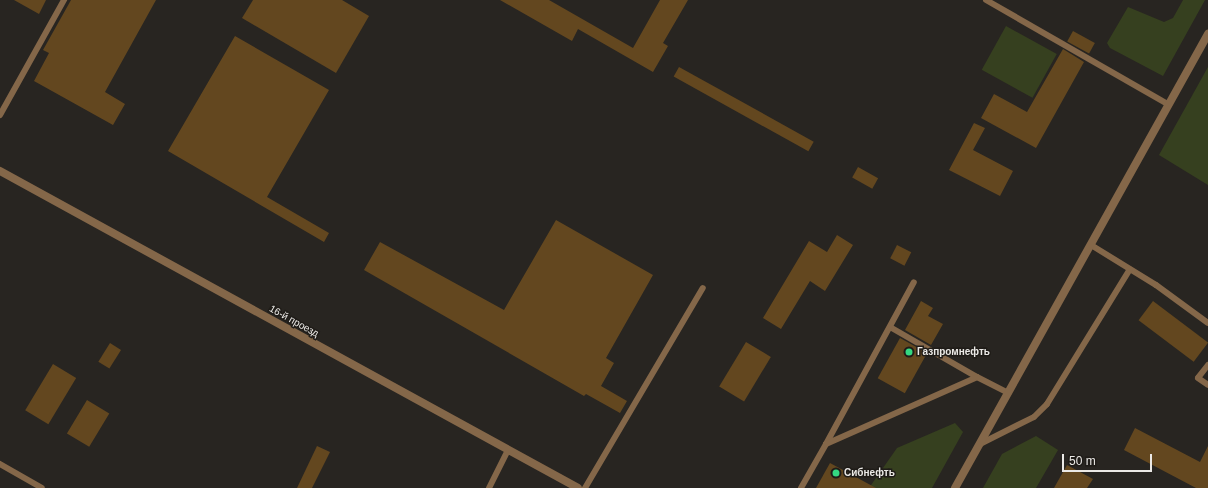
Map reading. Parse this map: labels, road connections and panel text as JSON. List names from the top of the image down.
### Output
{
  "streets": {
    "street": ["16-й проезд"]
  },
  "places": ["Газпромнефть", "Сибнефть"],
  "scale_bar": "50 m"
}
